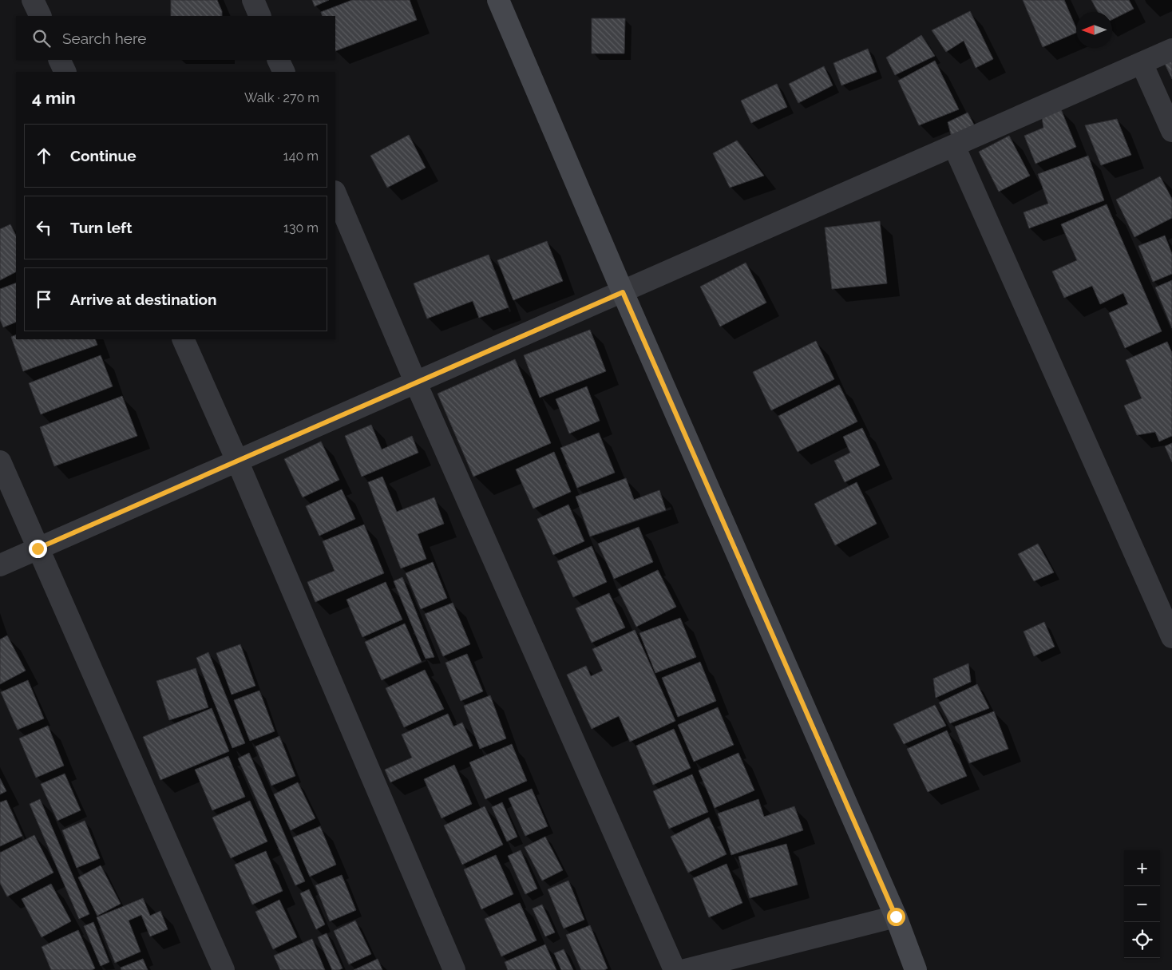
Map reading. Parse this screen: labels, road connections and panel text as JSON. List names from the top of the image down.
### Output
{
  "north": "left",
  "page": {
    "search": "Search here",
    "heading": ["4 min", "Walk · 270 m"],
    "list": [
      ["Continue", "140 m"],
      ["Turn left", "130 m"],
      "Arrive at destination"
    ],
    "map_buttons": ["+", "−"]
  }
}
